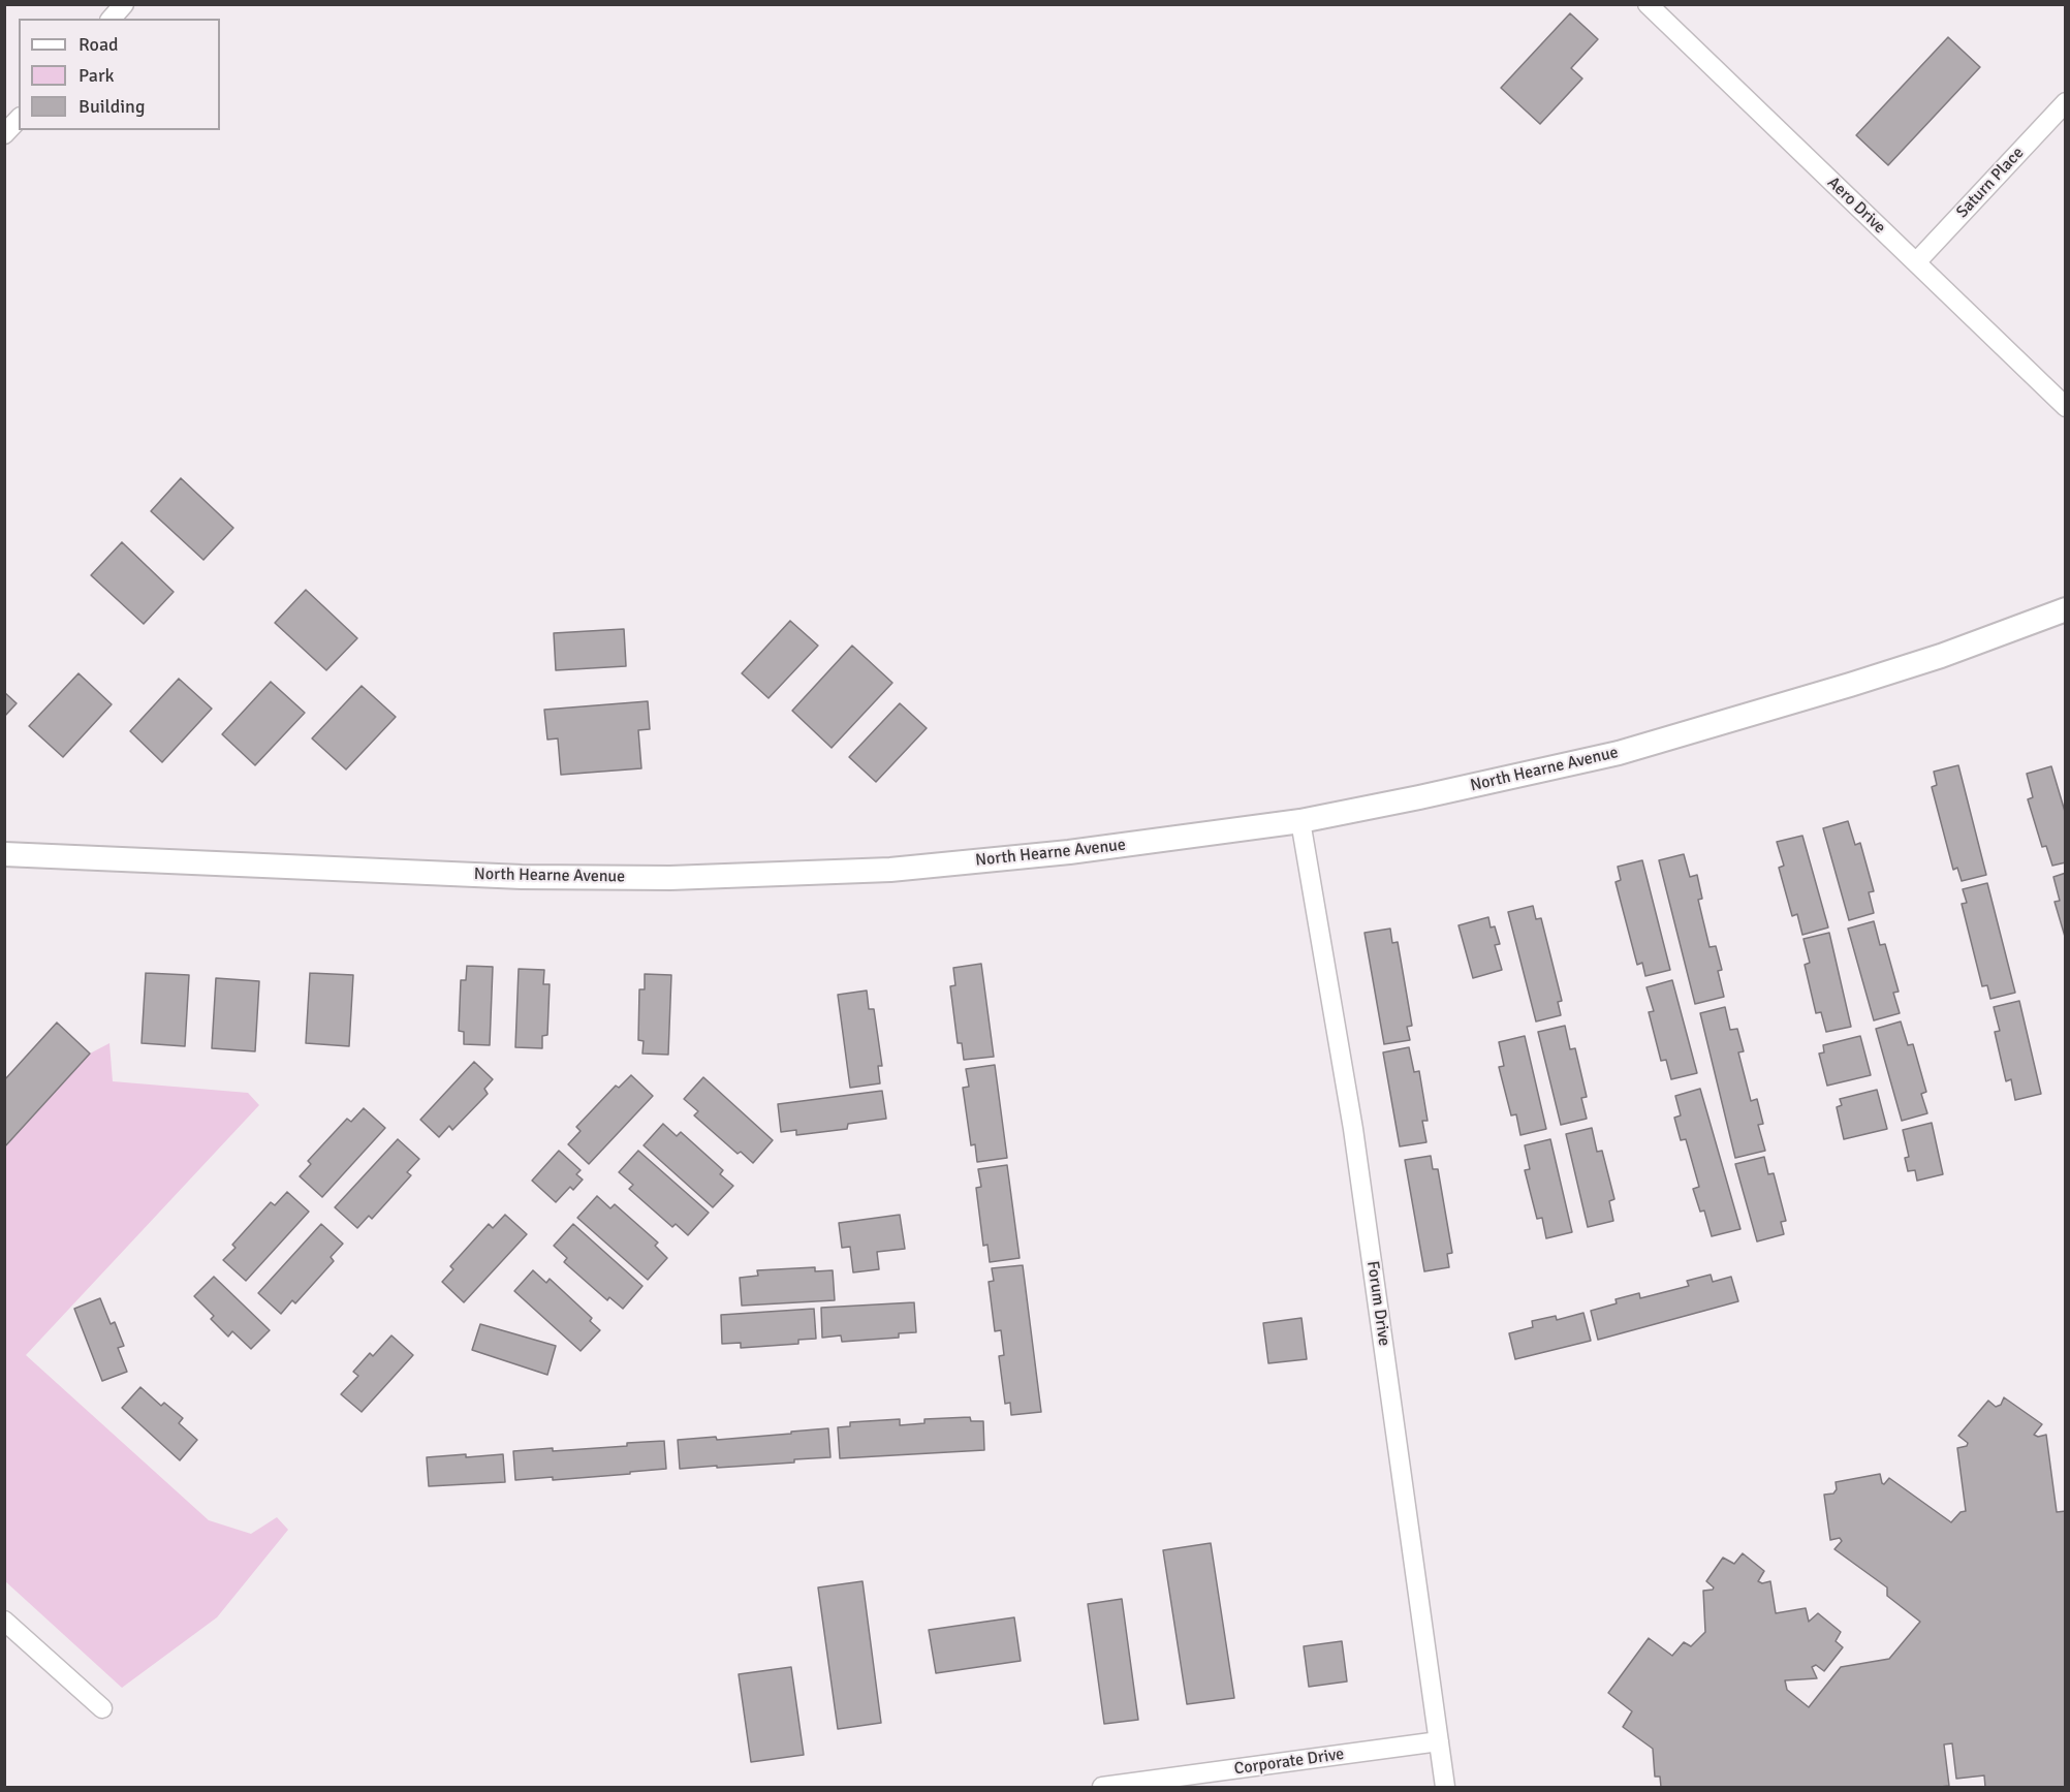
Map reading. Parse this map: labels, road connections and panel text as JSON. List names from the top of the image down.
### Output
{
  "streets": {
    "main road": ["North Hearne Avenue"],
    "street": [
      "Saturn Place",
      "Aero Drive",
      "Forum Drive",
      "Corporate Drive"
    ]
  },
  "crossings": [
    ["Saturn Place", "Aero Drive"],
    ["North Hearne Avenue", "Forum Drive"],
    ["Forum Drive", "Corporate Drive"]
  ],
  "legend": ["Road", "Park", "Building"]
}
